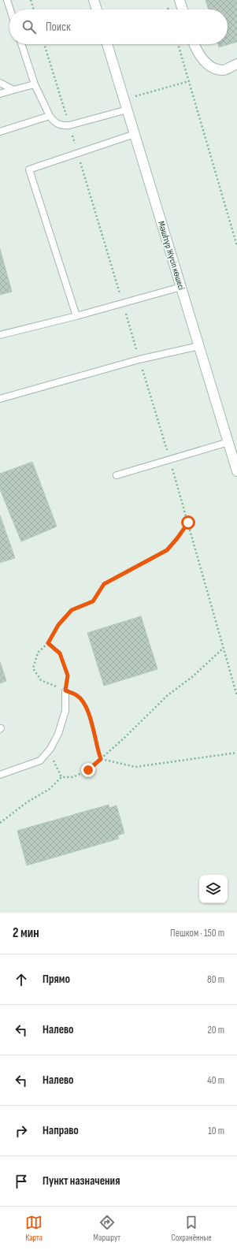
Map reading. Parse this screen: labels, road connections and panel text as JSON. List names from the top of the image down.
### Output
{
  "streets": {
    "main road": ["Мәшһүр Жүсіп көшесі"]
  },
  "page": {
    "search": "Поиск",
    "heading": ["2 мин", "Пешком · 150 m"],
    "list": [
      ["Прямо", "80 m"],
      ["Налево", "20 m"],
      ["Налево", "40 m"],
      ["Направо", "10 m"],
      "Пункт назначения"
    ],
    "nav": ["Карта", "Маршрут", "Сохранённые"]
  }
}
